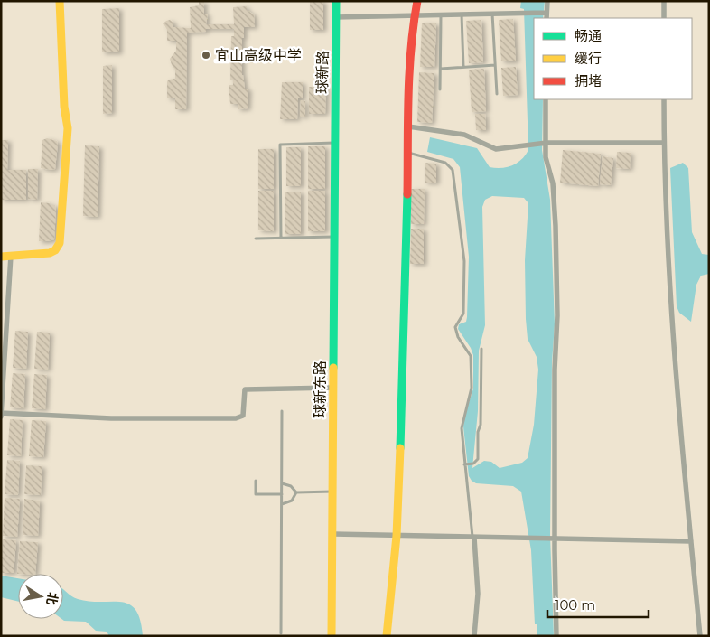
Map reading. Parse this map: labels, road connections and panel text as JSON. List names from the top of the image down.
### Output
{
  "streets": {
    "street": ["球新路", "球新东路"]
  },
  "crossings": [
    ["球新路", "球新东路"]
  ],
  "places": ["宜山高级中学"],
  "legend": ["畅通", "缓行", "拥堵"],
  "scale_bar": "100 m",
  "north": "right"
}
